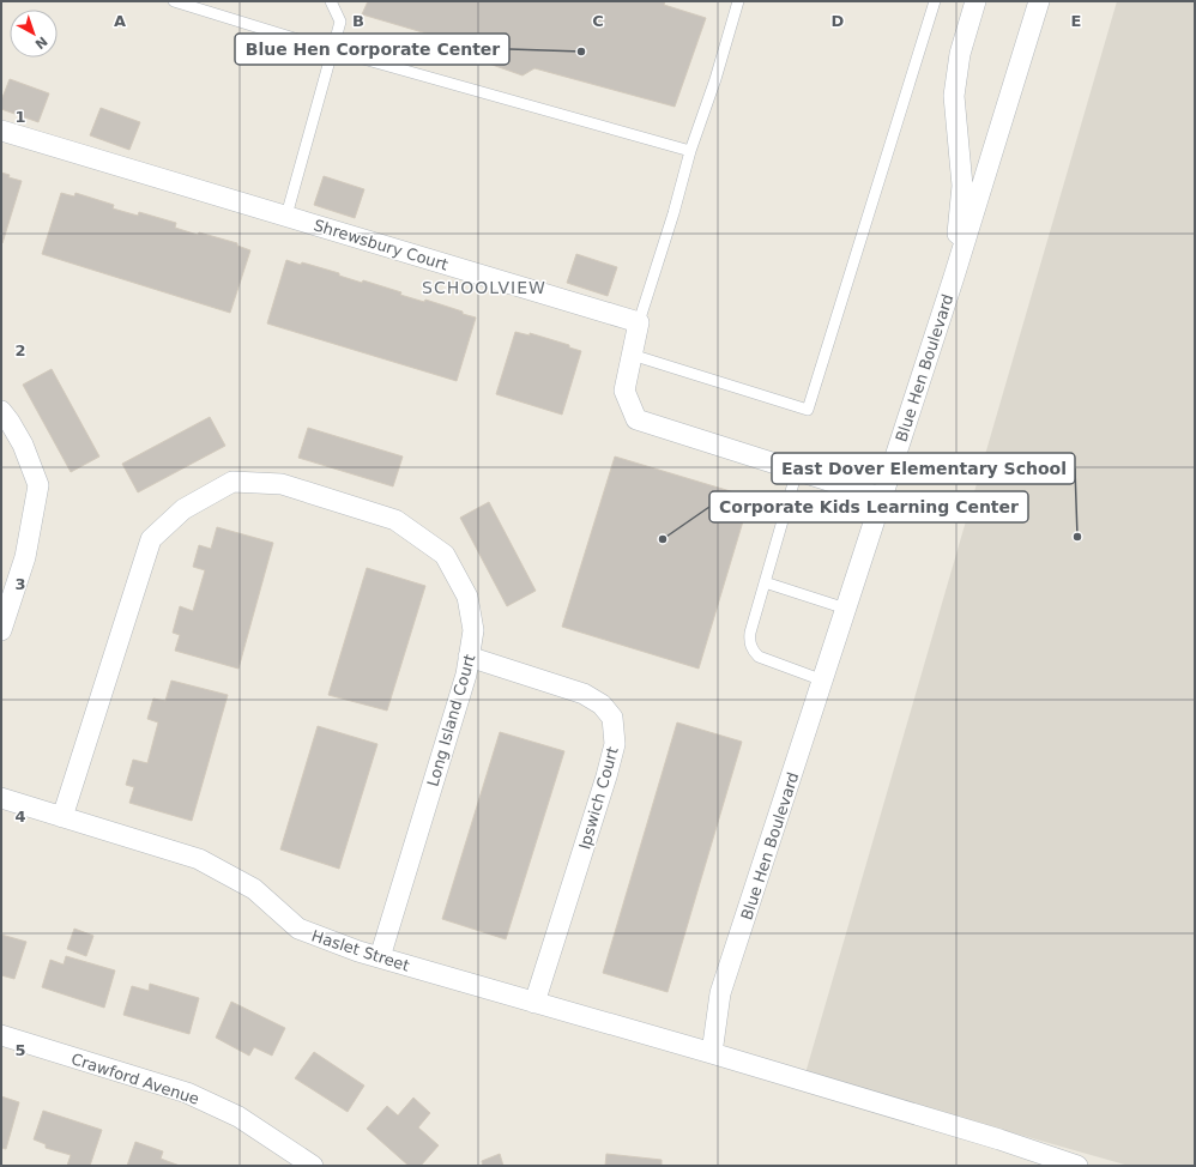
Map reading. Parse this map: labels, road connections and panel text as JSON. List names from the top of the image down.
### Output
{
  "streets": {
    "street": [
      "Shrewsbury Court",
      "Blue Hen Boulevard",
      "Long Island Court",
      "Ipswich Court",
      "Haslet Street",
      "Crawford Avenue"
    ]
  },
  "crossings": [
    ["Blue Hen Boulevard", "Haslet Street"],
    ["Long Island Court", "Ipswich Court"],
    ["Long Island Court", "Haslet Street"],
    ["Ipswich Court", "Haslet Street"]
  ],
  "districts": ["SCHOOLVIEW"],
  "places": ["Blue Hen Corporate Center", "East Dover Elementary School", "Corporate Kids Learning Center"],
  "north": "bottom right",
  "grid": {
    "columns": [
      "A",
      "B",
      "C",
      "D",
      "E"
    ],
    "rows": [
      "1",
      "2",
      "3",
      "4",
      "5"
    ]
  }
}
